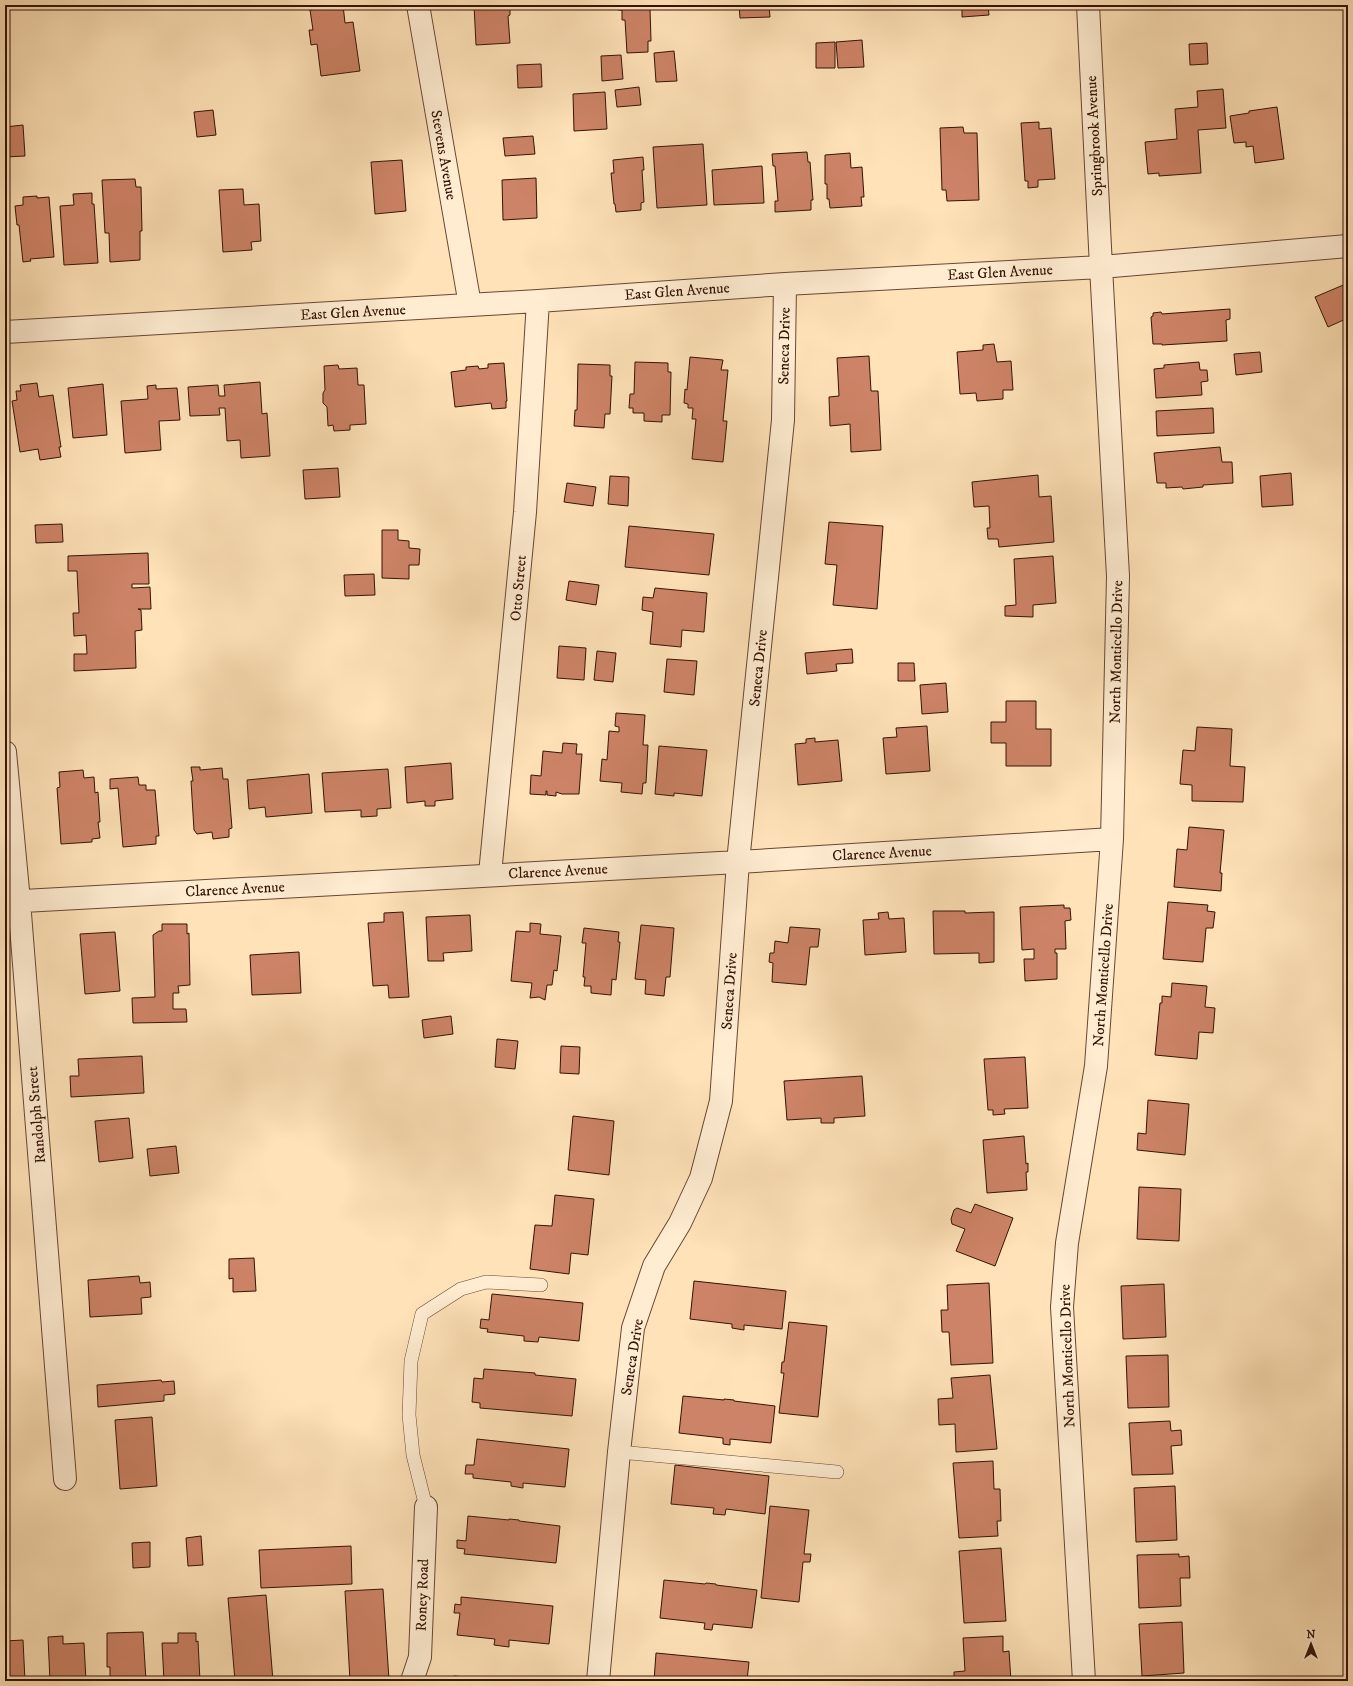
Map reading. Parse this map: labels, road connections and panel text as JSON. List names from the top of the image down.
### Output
{
  "streets": {
    "street": [
      "Springbrook Avenue",
      "Stevens Avenue",
      "East Glen Avenue",
      "Seneca Drive",
      "Otto Street",
      "North Monticello Drive",
      "Clarence Avenue",
      "Randolph Street",
      "Roney Road"
    ]
  },
  "crossings": [
    ["Springbrook Avenue", "East Glen Avenue"],
    ["Springbrook Avenue", "North Monticello Drive"],
    ["Stevens Avenue", "East Glen Avenue"],
    ["East Glen Avenue", "Seneca Drive"],
    ["East Glen Avenue", "Otto Street"],
    ["East Glen Avenue", "North Monticello Drive"],
    ["Seneca Drive", "Clarence Avenue"],
    ["Otto Street", "Clarence Avenue"],
    ["North Monticello Drive", "Clarence Avenue"],
    ["Clarence Avenue", "Randolph Street"]
  ],
  "north": "top"
}
